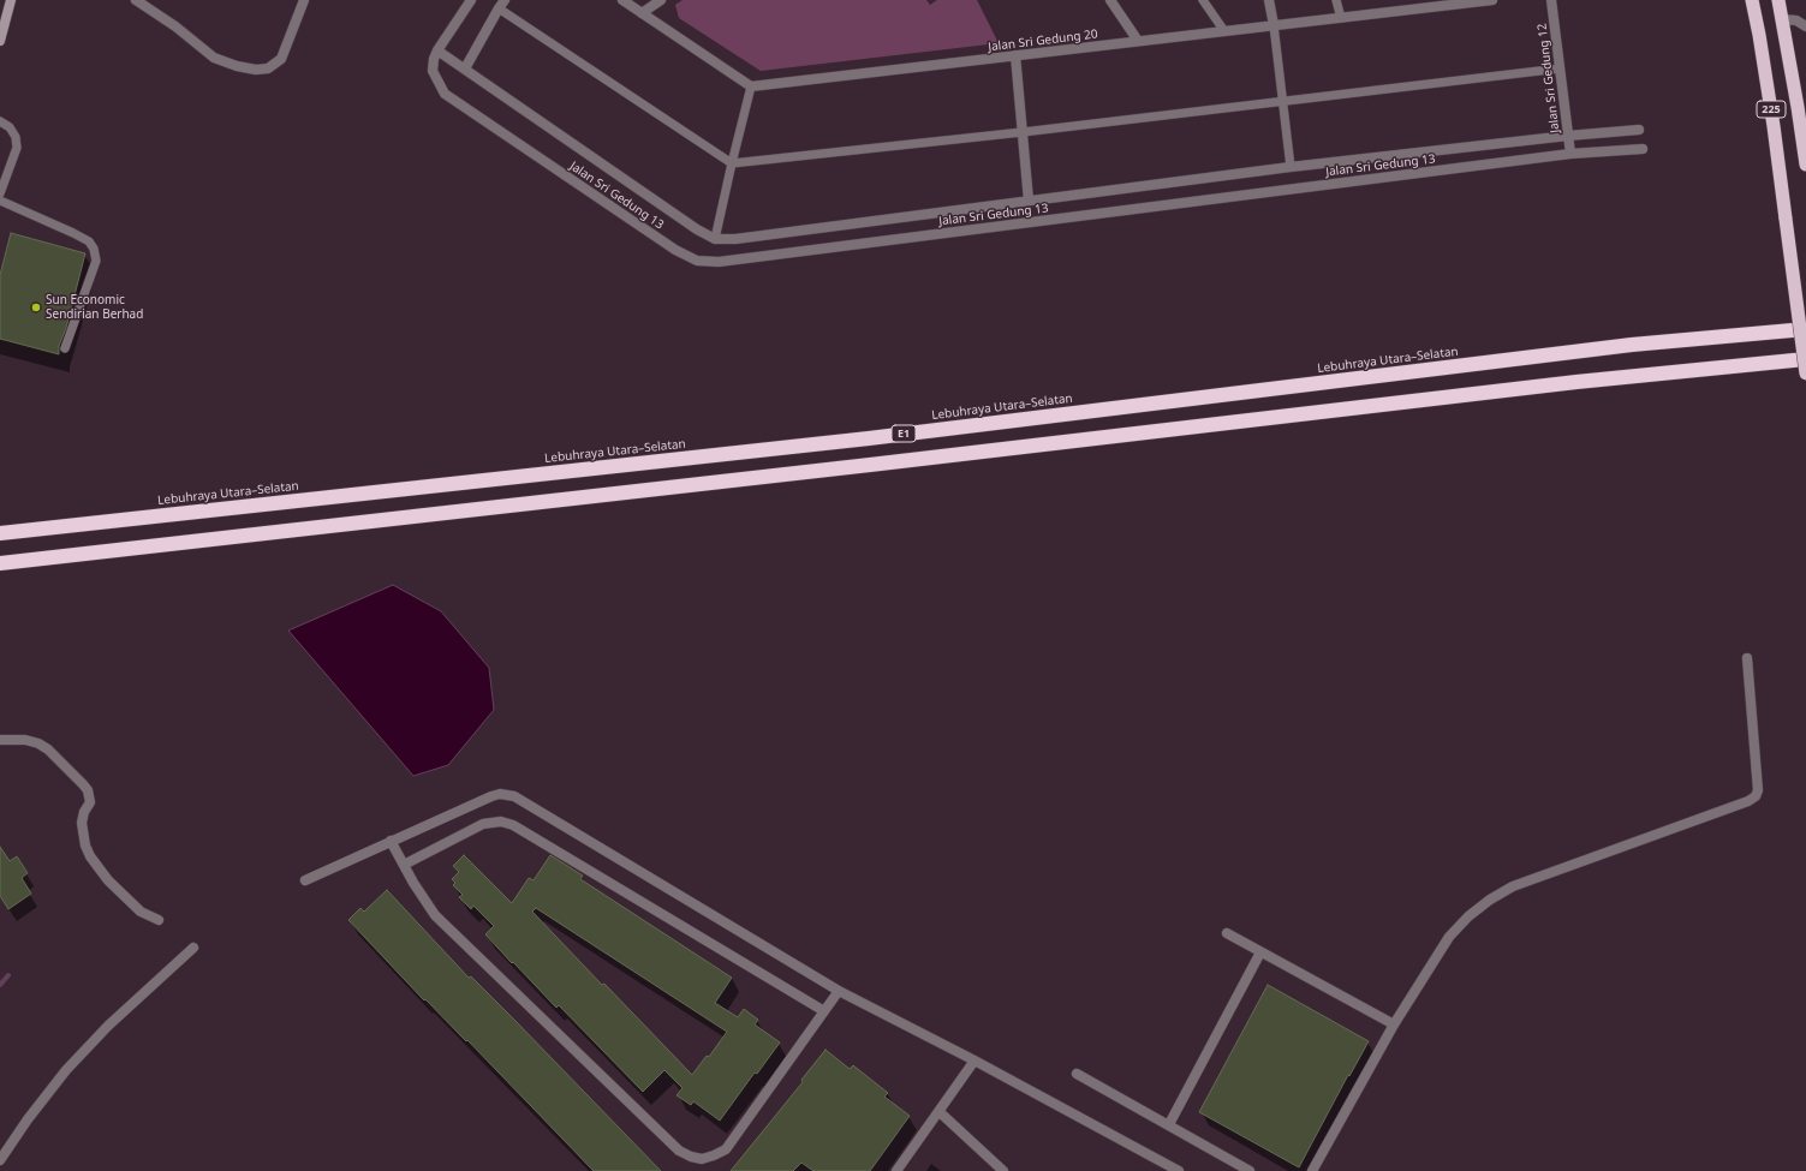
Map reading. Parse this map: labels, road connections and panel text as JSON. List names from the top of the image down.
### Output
{
  "streets": {
    "highway": ["225", "Lebuhraya Utara–Selatan", "E1"],
    "street": ["Jalan Sri Gedung 20", "Jalan Sri Gedung 12", "Jalan Sri Gedung 13"]
  },
  "crossings": [
    ["Jalan Sri Gedung 12", "Jalan Sri Gedung 13"]
  ],
  "places": ["Sun Economic Sendirian Berhad"]
}
